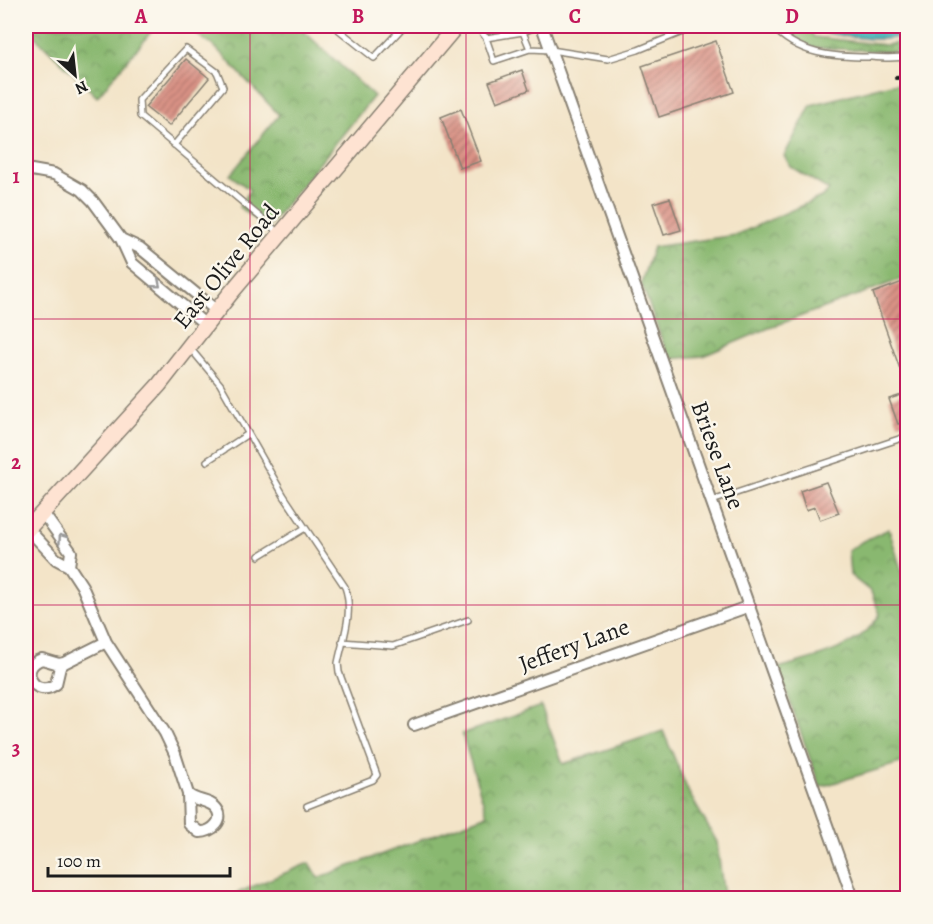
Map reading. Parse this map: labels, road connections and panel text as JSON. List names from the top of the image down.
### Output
{
  "streets": {
    "street": ["East Olive Road", "Briese Lane", "Jeffery Lane"]
  },
  "crossings": [
    ["Briese Lane", "Jeffery Lane"]
  ],
  "scale_bar": "100 m",
  "north": "bottom right",
  "grid": {
    "columns": [
      "A",
      "B",
      "C",
      "D"
    ],
    "rows": ["1", "2", "3"]
  }
}
